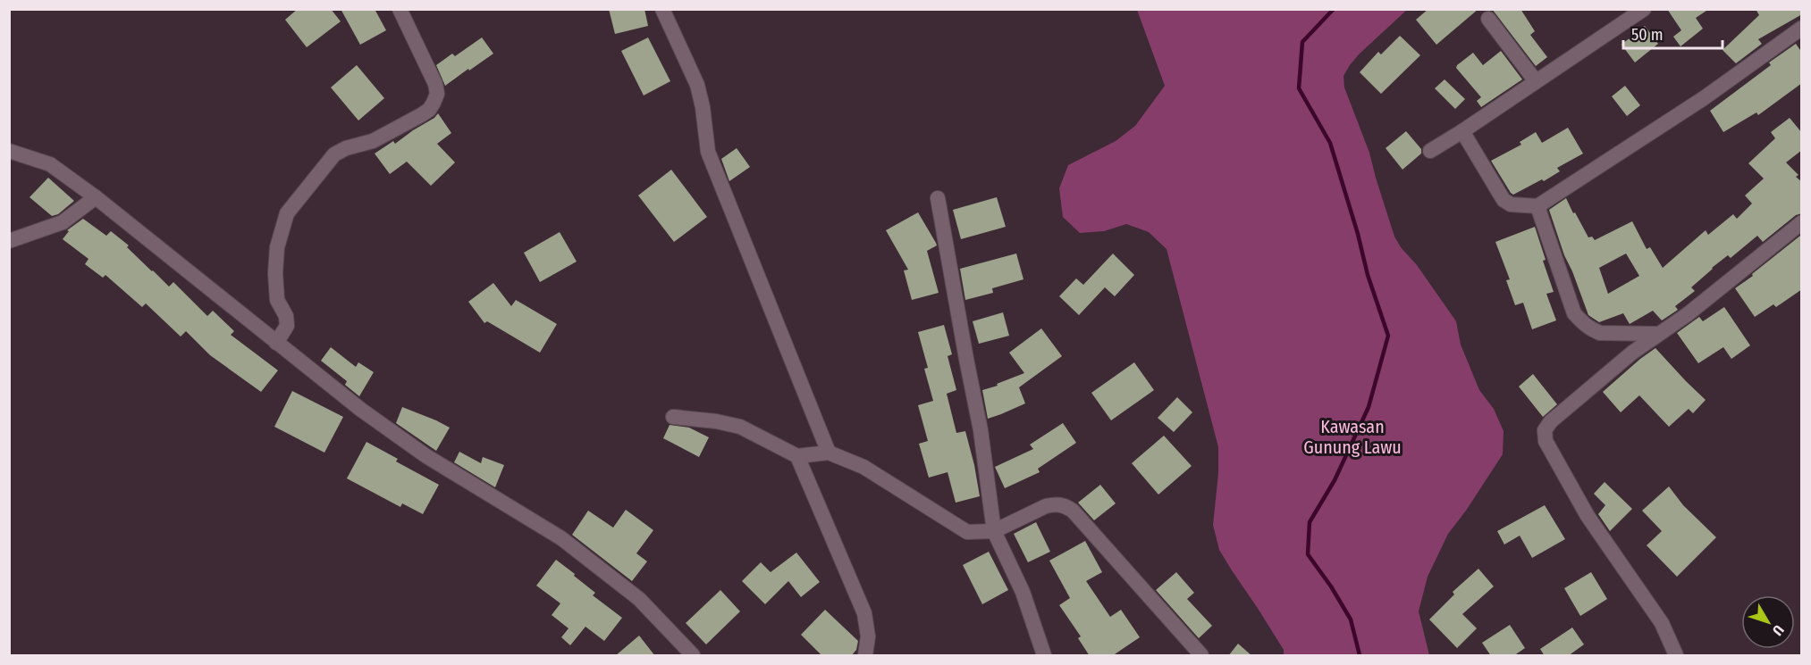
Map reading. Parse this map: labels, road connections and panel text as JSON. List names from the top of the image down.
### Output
{
  "parks": ["Kawasan Gunung Lawu"],
  "scale_bar": "50 m",
  "north": "bottom right"
}
